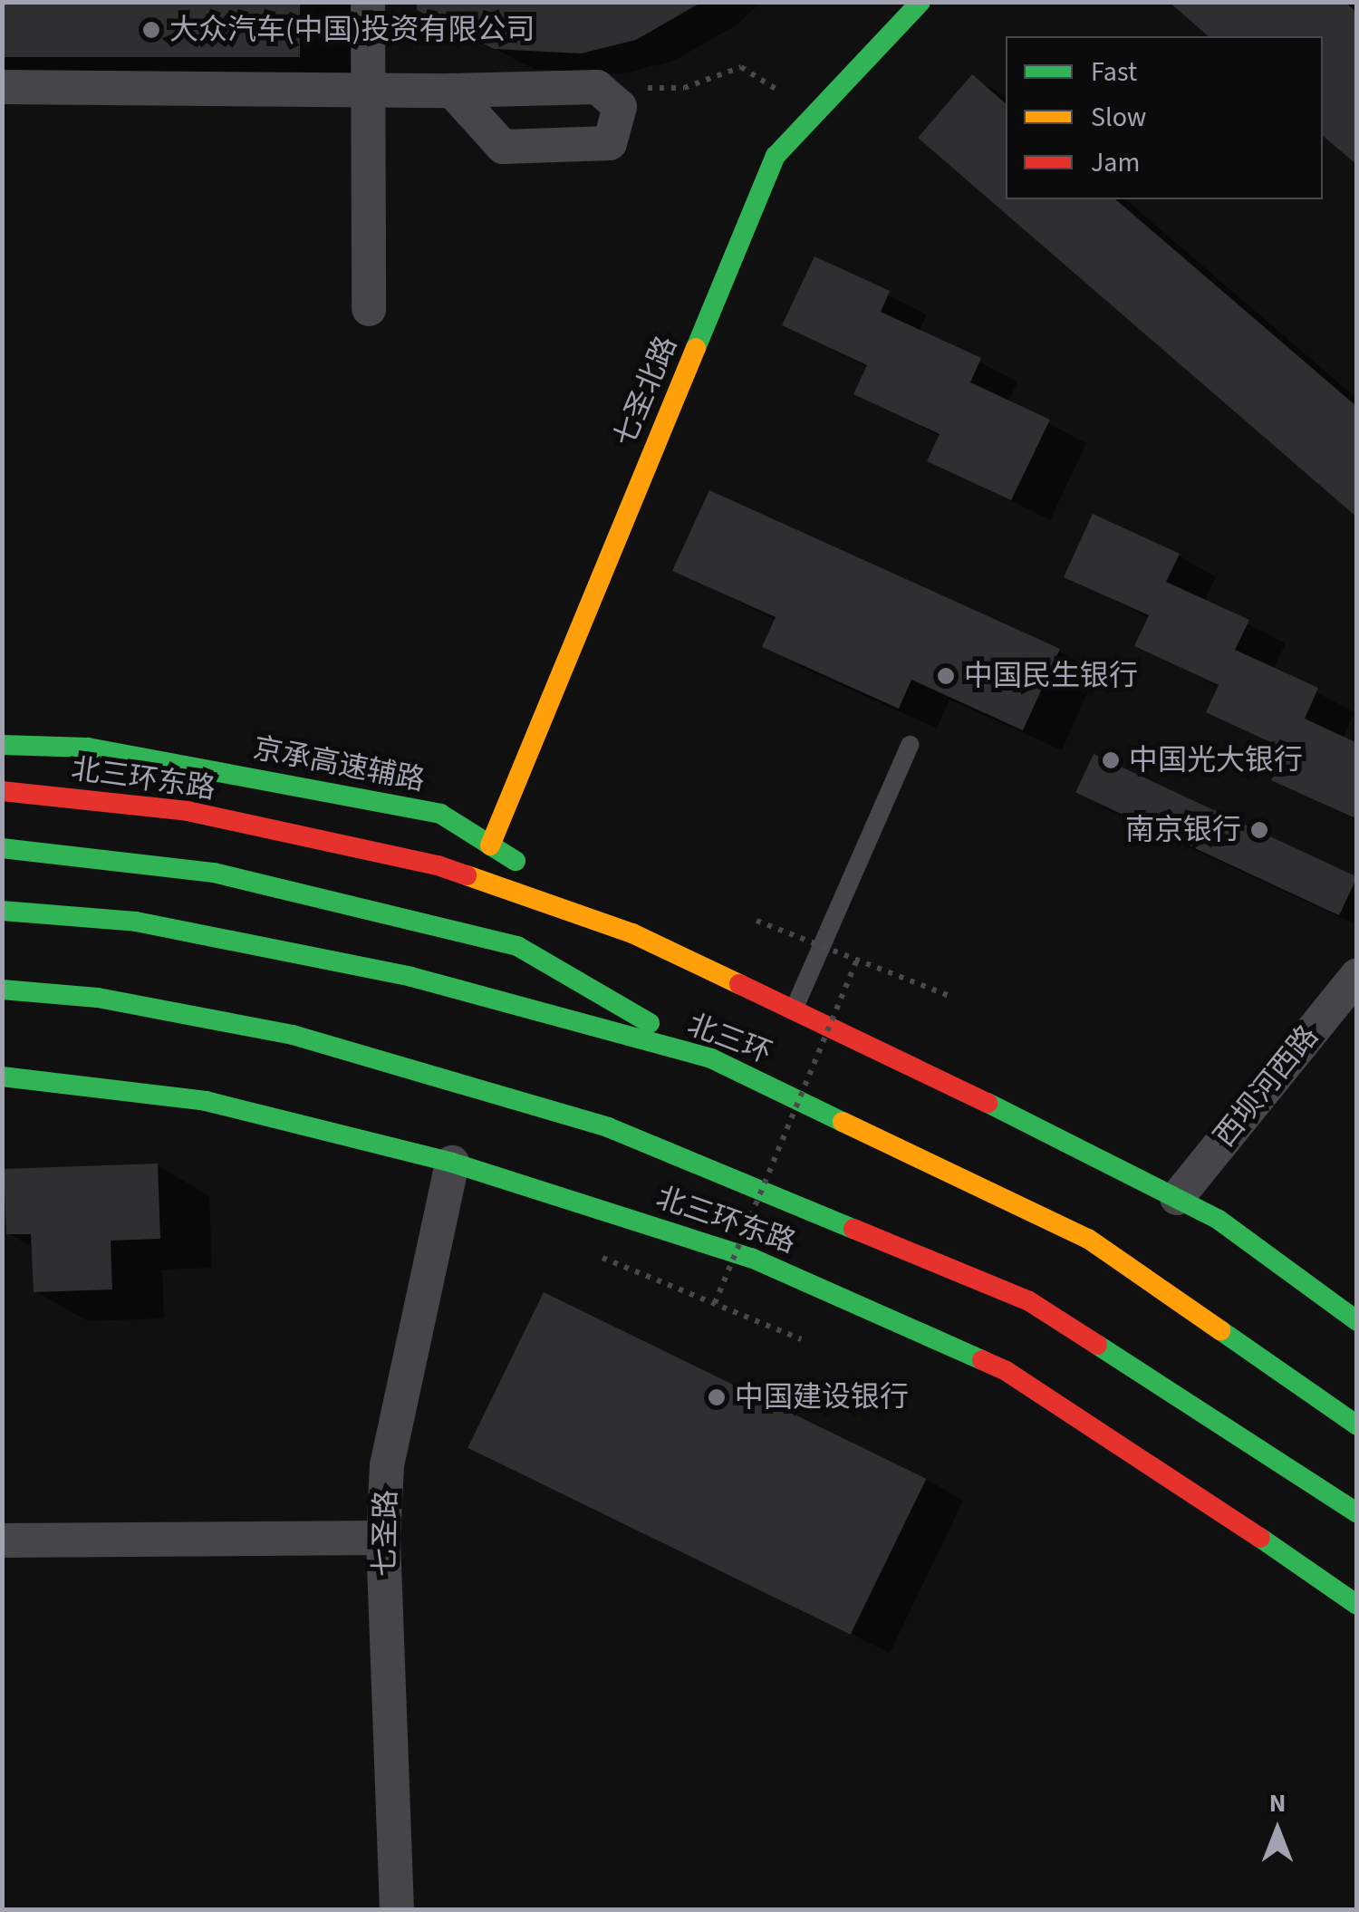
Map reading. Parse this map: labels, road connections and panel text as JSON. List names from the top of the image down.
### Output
{
  "streets": {
    "main road": [
      "七圣北路",
      "京承高速辅路",
      "北三环东路",
      "北三环"
    ],
    "street": ["西坝河西路", "七圣路"]
  },
  "crossings": [
    ["七圣北路", "京承高速辅路"],
    ["京承高速辅路", "北三环东路"],
    ["北三环东路", "西坝河西路"],
    ["北三环东路", "七圣路"]
  ],
  "places": [
    "大众汽车(中国)投资有限公司",
    "中国民生银行",
    "中国光大银行",
    "南京银行",
    "中国建设银行"
  ],
  "legend": ["Fast", "Slow", "Jam"],
  "north": "top"
}
